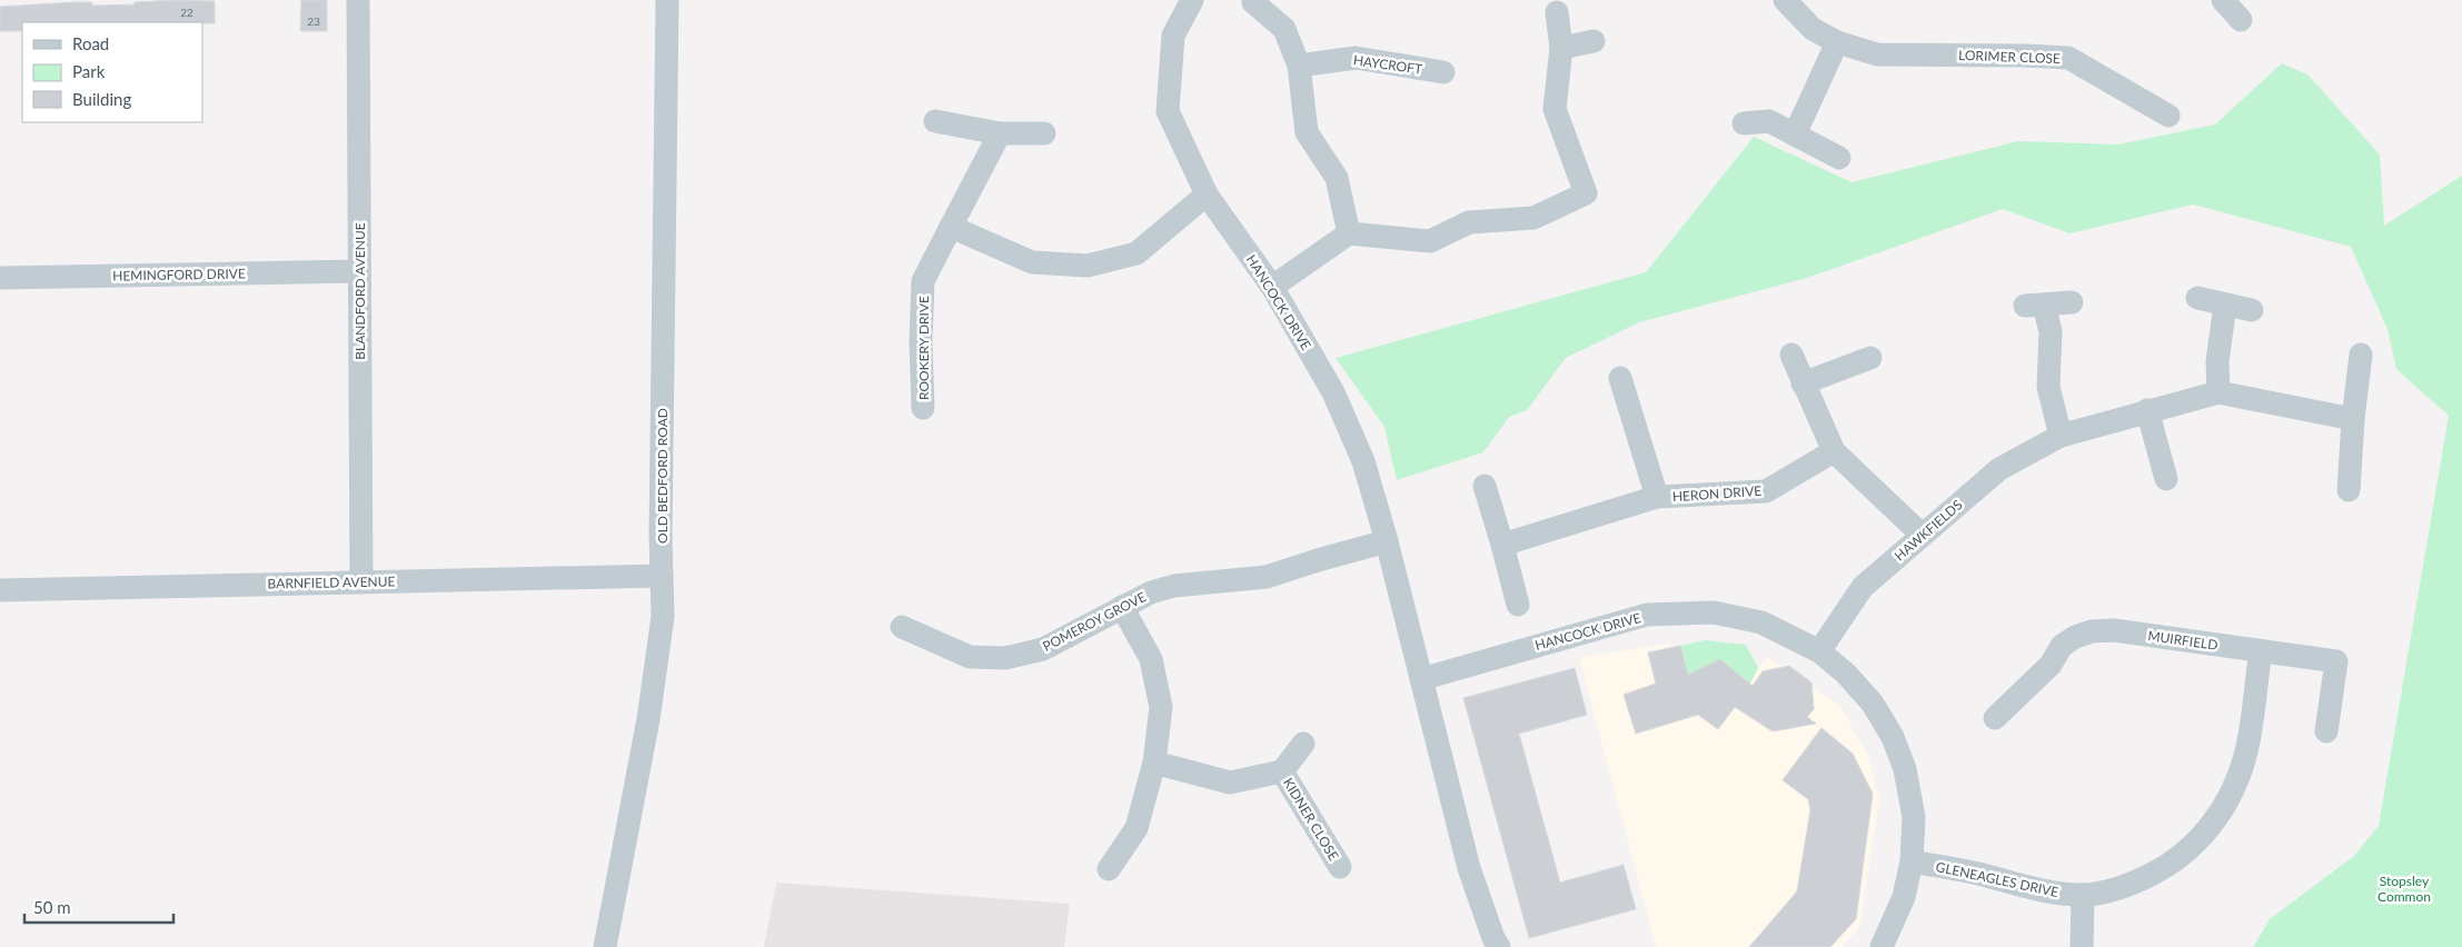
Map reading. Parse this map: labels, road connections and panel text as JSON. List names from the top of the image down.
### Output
{
  "streets": {
    "street": [
      "LORIMER CLOSE",
      "HAYCROFT",
      "HEMINGFORD DRIVE",
      "BLANDFORD AVENUE",
      "HANCOCK DRIVE",
      "ROOKERY DRIVE",
      "OLD BEDFORD ROAD",
      "HERON DRIVE",
      "HAWKFIELDS",
      "BARNFIELD AVENUE",
      "POMEROY GROVE",
      "MUIRFIELD",
      "KIDNER CLOSE",
      "GLENEAGLES DRIVE"
    ]
  },
  "crossings": [
    ["HEMINGFORD DRIVE", "BLANDFORD AVENUE"],
    ["BLANDFORD AVENUE", "BARNFIELD AVENUE"],
    ["HANCOCK DRIVE", "HAWKFIELDS"],
    ["HANCOCK DRIVE", "POMEROY GROVE"],
    ["HANCOCK DRIVE", "GLENEAGLES DRIVE"],
    ["OLD BEDFORD ROAD", "BARNFIELD AVENUE"],
    ["MUIRFIELD", "GLENEAGLES DRIVE"]
  ],
  "parks": ["Stopsley Common"],
  "house_numbers": ["22", "23"],
  "legend": ["Road", "Park", "Building"],
  "scale_bar": "50 m"
}
